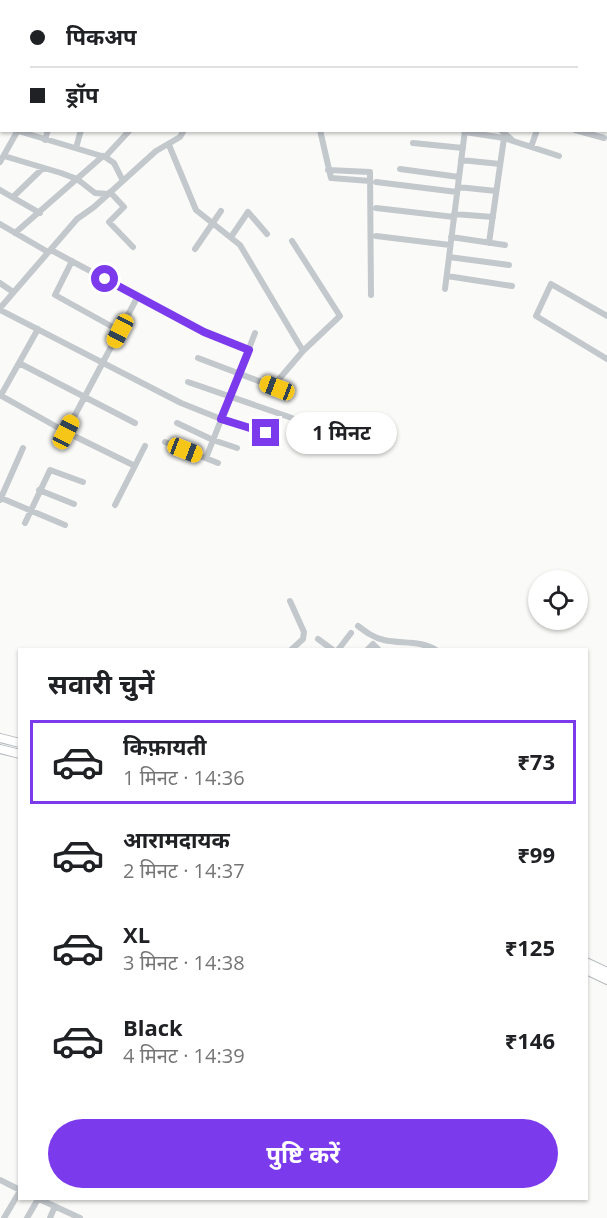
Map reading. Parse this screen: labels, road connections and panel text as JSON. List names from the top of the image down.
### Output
{
  "page": {
    "banner": ["पिकअप", "ड्रॉप"],
    "bubble": "1 मिनट",
    "heading": "सवारी चुनें",
    "list": [
      {
        "name": "किफ़ायती",
        "note": "1 मिनट · 14:36",
        "value": "₹73"
      },
      {
        "name": "आरामदायक",
        "note": "2 मिनट · 14:37",
        "value": "₹99"
      },
      {
        "name": "XL",
        "note": "3 मिनट · 14:38",
        "value": "₹125"
      },
      {
        "name": "Black",
        "note": "4 मिनट · 14:39",
        "value": "₹146"
      }
    ],
    "buttons": "पुष्टि करें"
  }
}
